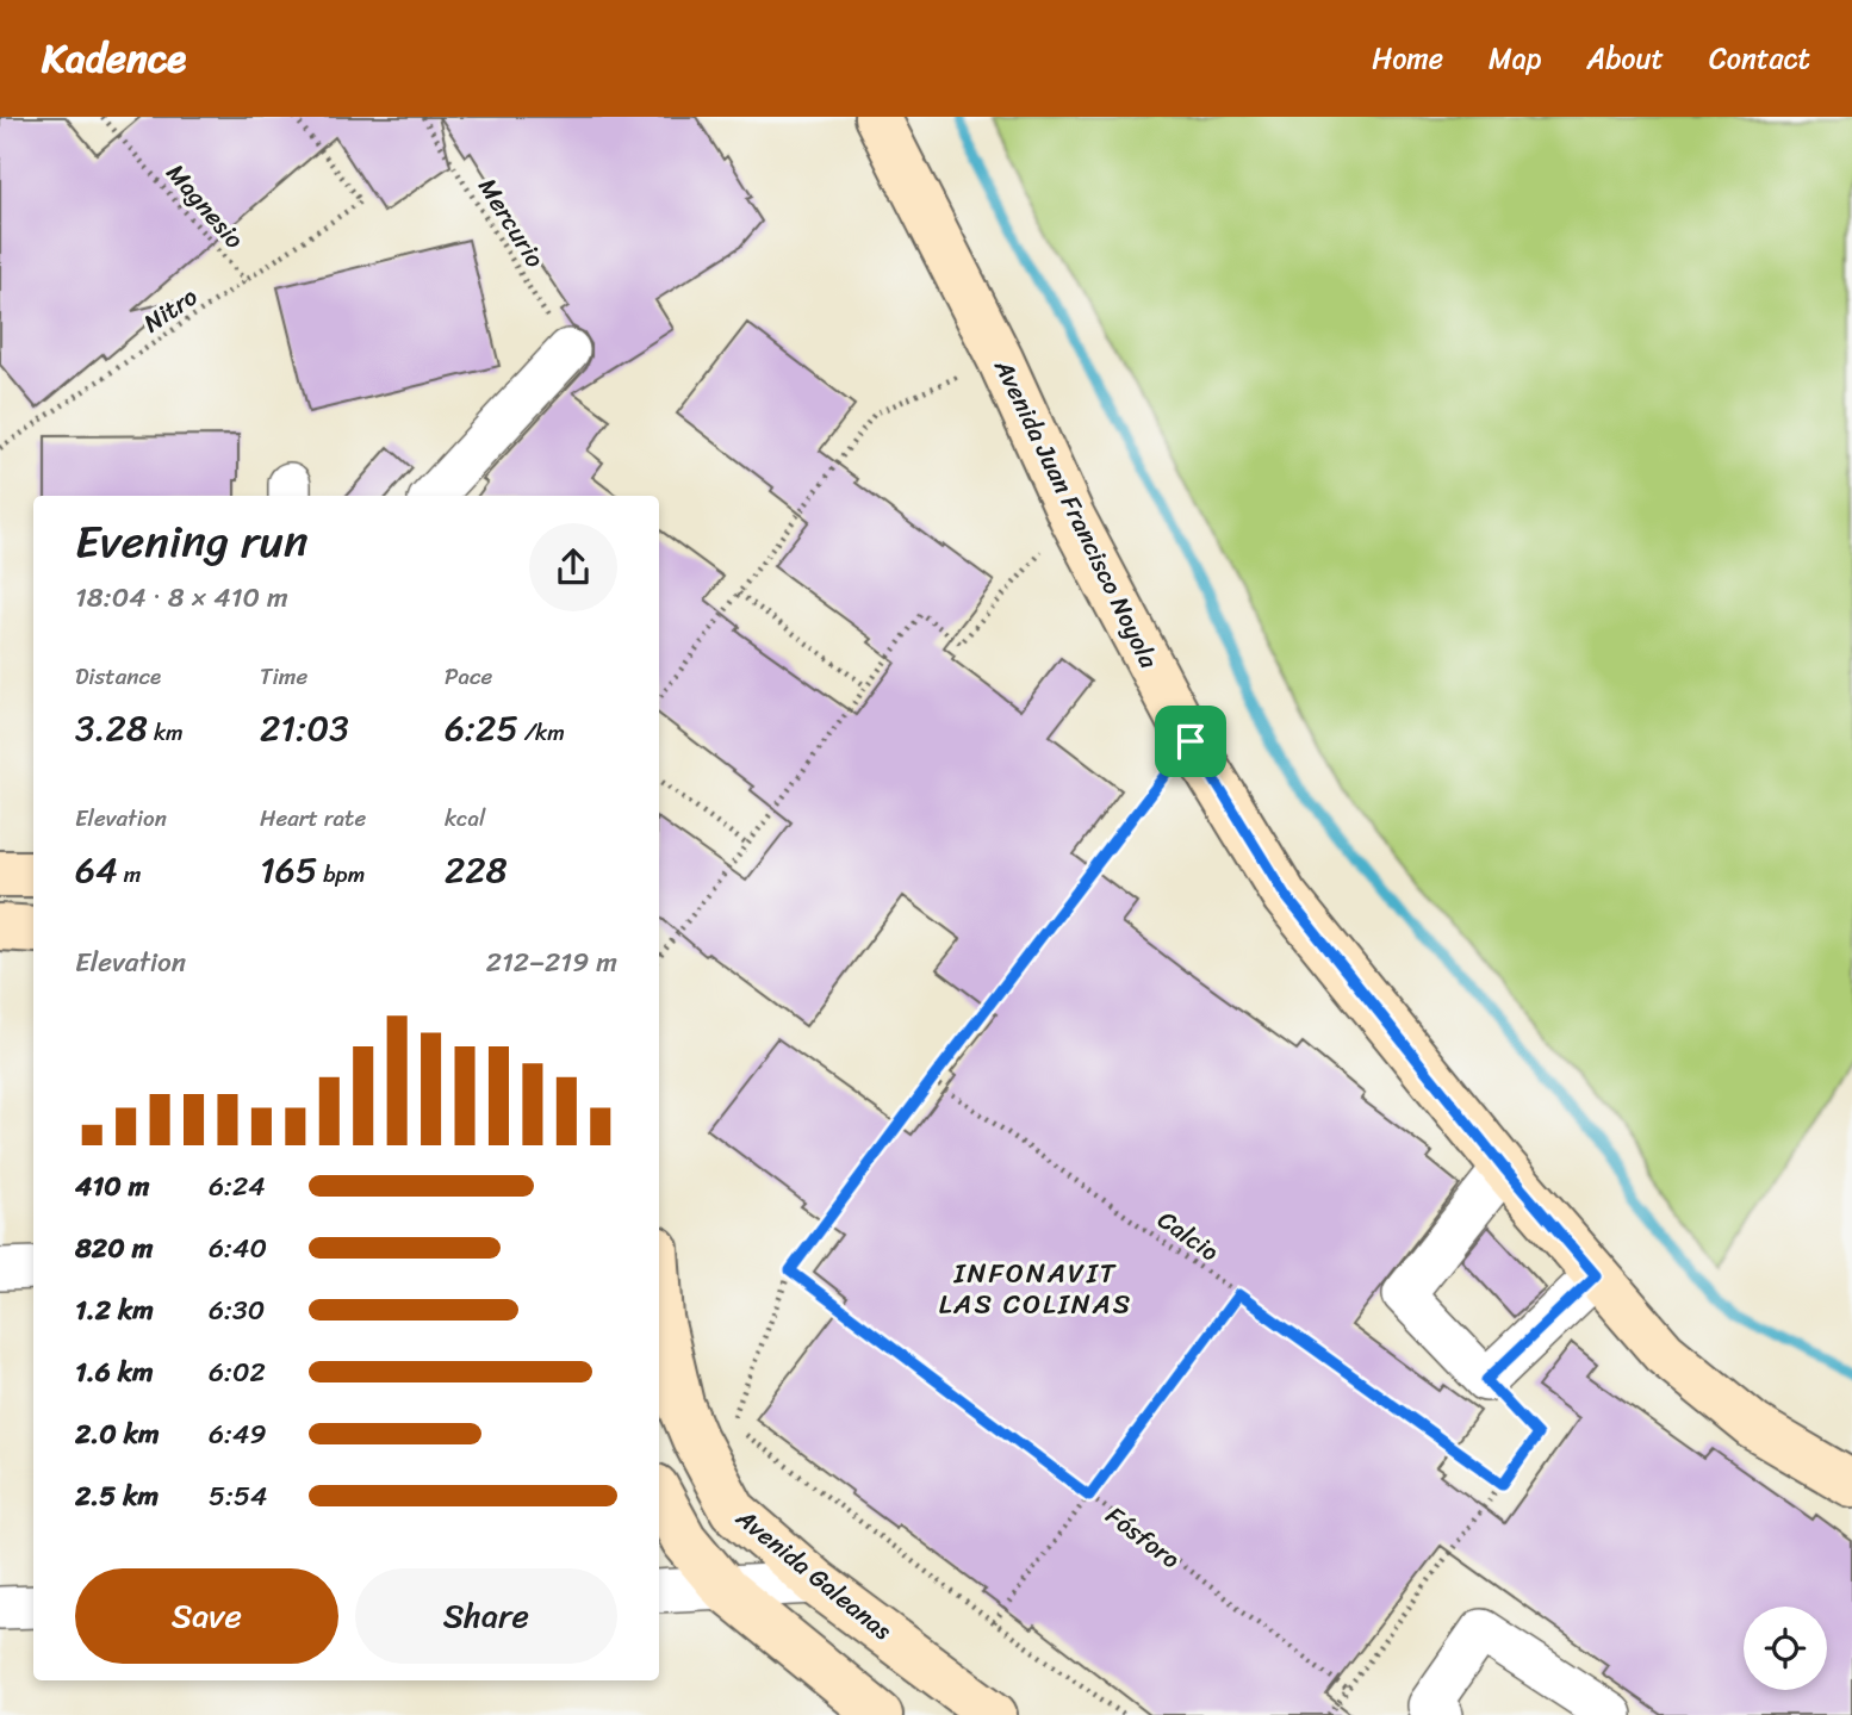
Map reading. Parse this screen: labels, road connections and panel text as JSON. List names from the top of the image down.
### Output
{
  "streets": {
    "street": ["Avenida Juan Francisco Noyola", "Avenida Galeanas"],
    "path": [
      "Magnesio",
      "Mercurio",
      "Nitro",
      "Calcio",
      "Fósforo"
    ]
  },
  "crossings": [
    ["Magnesio", "Nitro"]
  ],
  "districts": ["INFONAVIT LAS COLINAS"],
  "page": {
    "header": "Kadence",
    "nav": [
      "Home",
      "Map",
      "About",
      "Contact"
    ],
    "heading": ["Evening run", "18:04 · 8 × 410 m"],
    "stats": [
      ["Distance", "3.28 km"],
      ["Time", "21:03"],
      ["Pace", "6:25 /km"],
      ["Elevation", "64 m"],
      ["Heart rate", "165 bpm"],
      ["kcal", "228"]
    ],
    "chart": ["Elevation", "212–219 m"],
    "list": [
      {
        "name": "410 m",
        "note": "6:24"
      },
      {
        "name": "820 m",
        "note": "6:40"
      },
      {
        "name": "1.2 km",
        "note": "6:30"
      },
      {
        "name": "1.6 km",
        "note": "6:02"
      },
      {
        "name": "2.0 km",
        "note": "6:49"
      },
      {
        "name": "2.5 km",
        "note": "5:54"
      }
    ],
    "buttons": ["Save", "Share"]
  }
}
